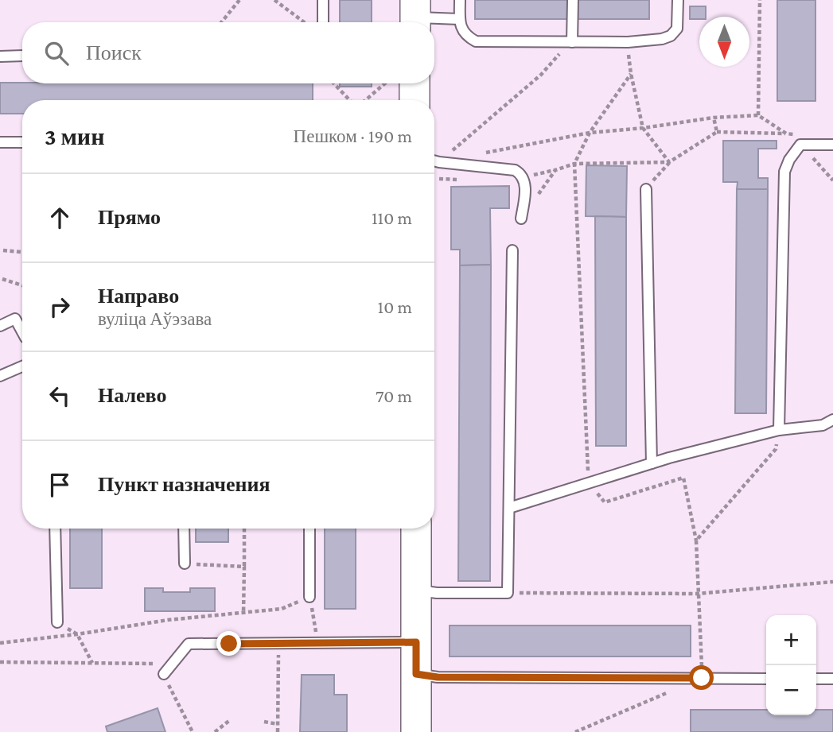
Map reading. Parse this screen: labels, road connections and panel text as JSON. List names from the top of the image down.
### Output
{
  "north": "bottom",
  "page": {
    "search": "Поиск",
    "heading": ["3 мин", "Пешком · 190 m"],
    "list": [
      ["Прямо", "110 m"],
      ["Направо", "вуліца Аўэзава", "10 m"],
      ["Налево", "70 m"],
      "Пункт назначения"
    ],
    "map_buttons": ["+", "−"]
  }
}
